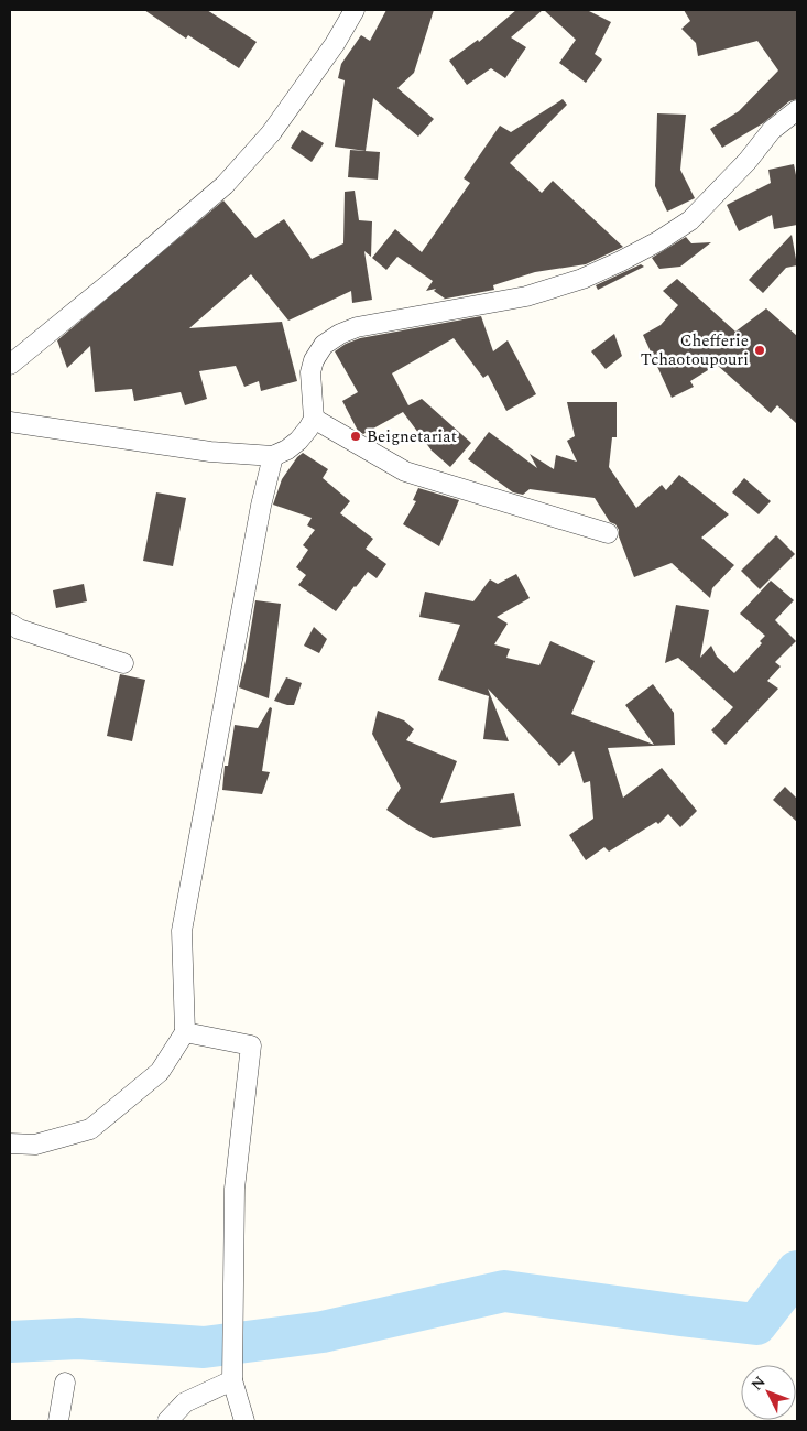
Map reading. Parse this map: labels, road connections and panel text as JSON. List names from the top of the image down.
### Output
{
  "places": ["Chefferie Tchaotoupouri", "Beignetariat"],
  "north": "top left"
}
